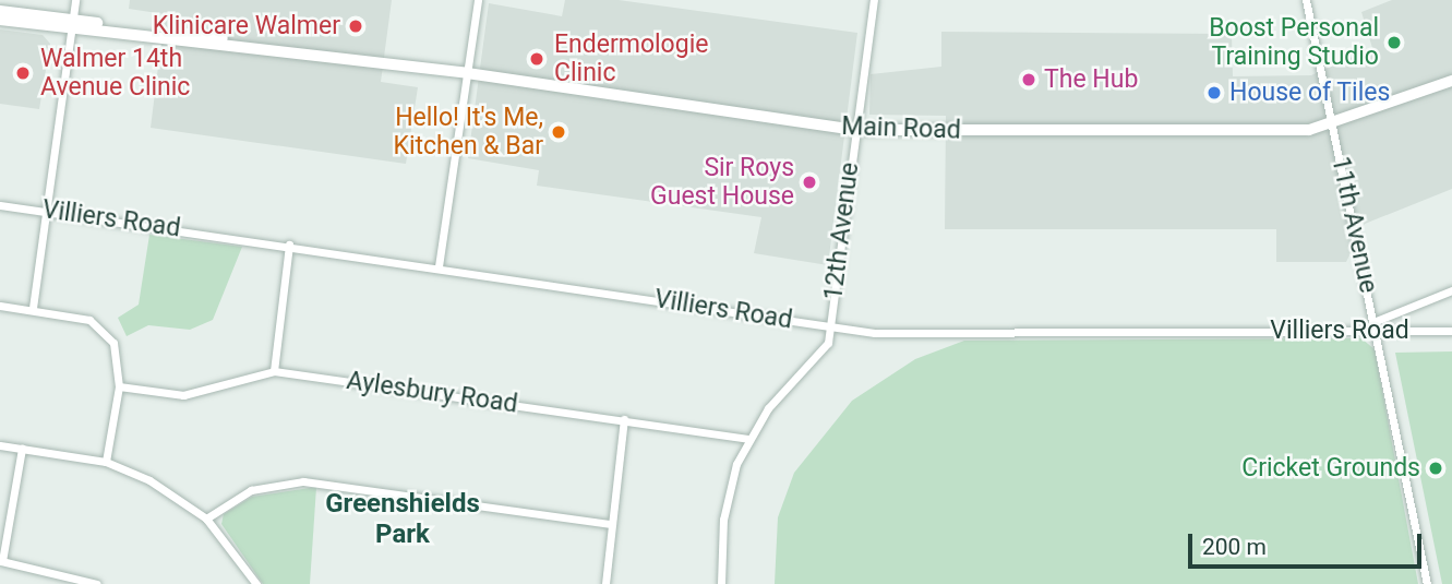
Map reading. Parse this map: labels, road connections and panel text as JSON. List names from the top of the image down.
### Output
{
  "streets": {
    "main road": ["Main Road"],
    "street": [
      "Villiers Road",
      "11th Avenue",
      "12th Avenue",
      "Aylesbury Road"
    ]
  },
  "crossings": [
    ["Main Road", "11th Avenue"],
    ["Main Road", "12th Avenue"],
    ["Villiers Road", "11th Avenue"],
    ["Villiers Road", "12th Avenue"]
  ],
  "districts": ["Greenshields Park"],
  "places": [
    "Klinicare Walmer",
    "Boost Personal Training Studio",
    "Endermologie Clinic",
    "Walmer 14th Avenue Clinic",
    "The Hub",
    "House of Tiles",
    "Hello! It's Me, Kitchen & Bar",
    "Sir Roys Guest House",
    "Cricket Grounds"
  ],
  "scale_bar": "200 m"
}
